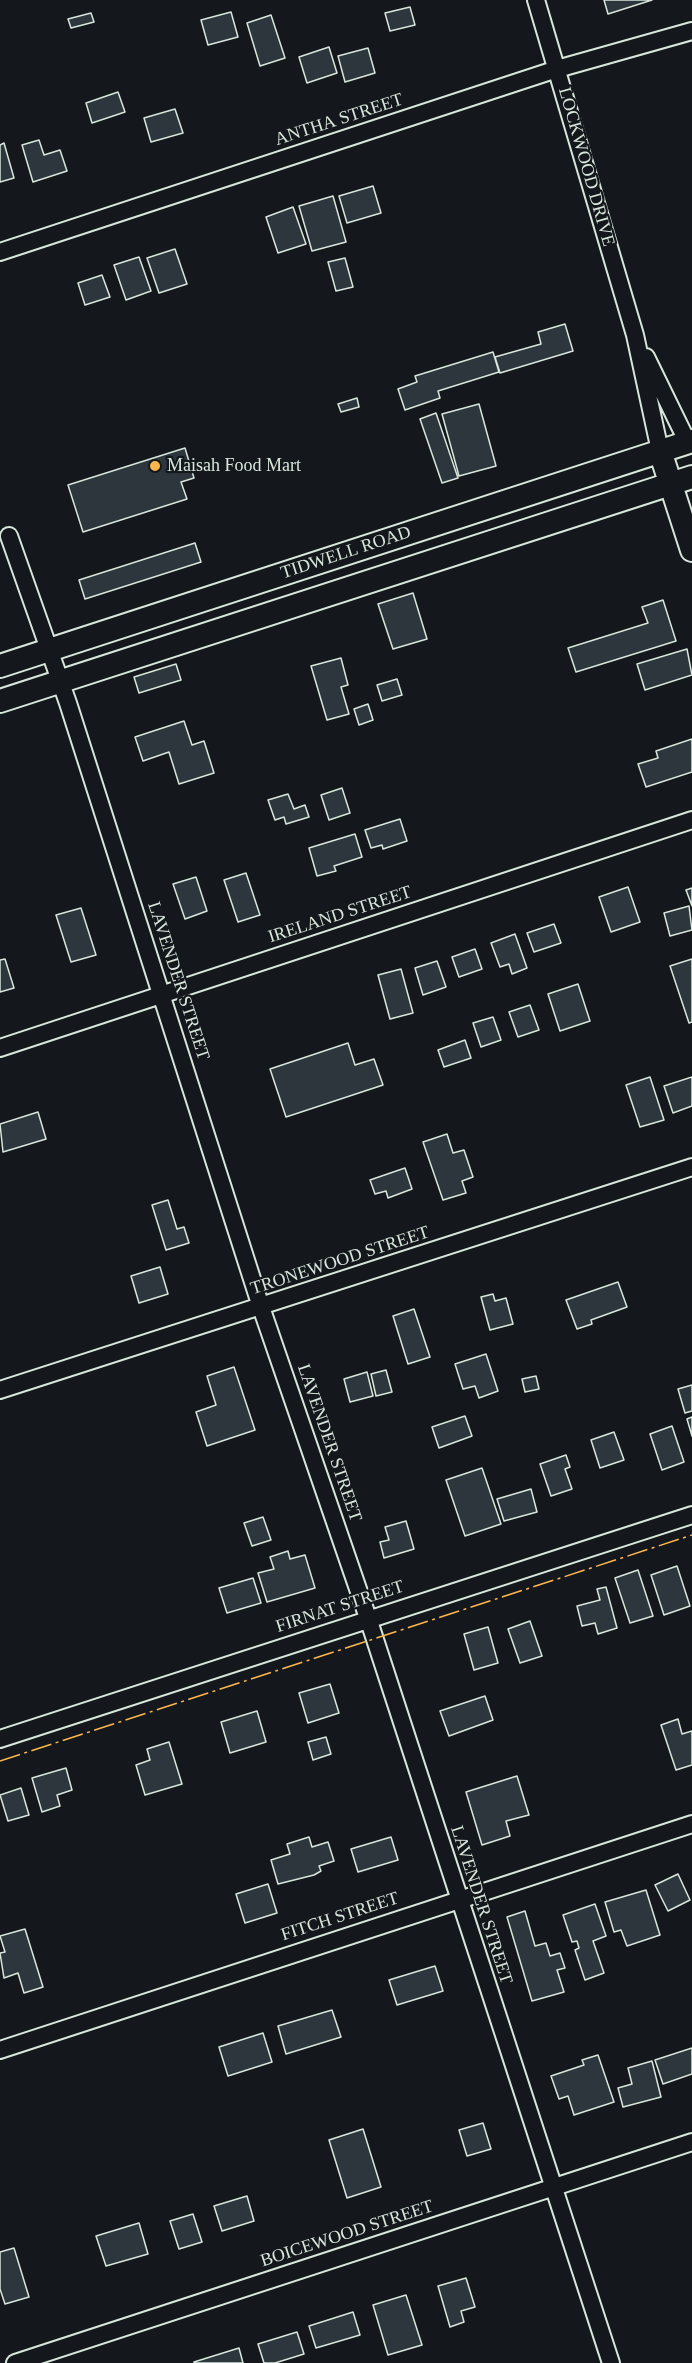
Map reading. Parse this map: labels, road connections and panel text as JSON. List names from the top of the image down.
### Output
{
  "streets": {
    "main road": ["LOCKWOOD DRIVE", "TIDWELL ROAD"],
    "street": [
      "ANTHA STREET",
      "IRELAND STREET",
      "LAVENDER STREET",
      "TRONEWOOD STREET",
      "FIRNAT STREET",
      "FITCH STREET",
      "BOICEWOOD STREET"
    ]
  },
  "crossings": [
    ["ANTHA STREET", "LOCKWOOD DRIVE"],
    ["LOCKWOOD DRIVE", "TIDWELL ROAD"],
    ["TIDWELL ROAD", "LAVENDER STREET"],
    ["IRELAND STREET", "LAVENDER STREET"],
    ["LAVENDER STREET", "TRONEWOOD STREET"],
    ["LAVENDER STREET", "FIRNAT STREET"],
    ["LAVENDER STREET", "FITCH STREET"],
    ["LAVENDER STREET", "BOICEWOOD STREET"]
  ],
  "places": ["Maisah Food Mart"]
}
